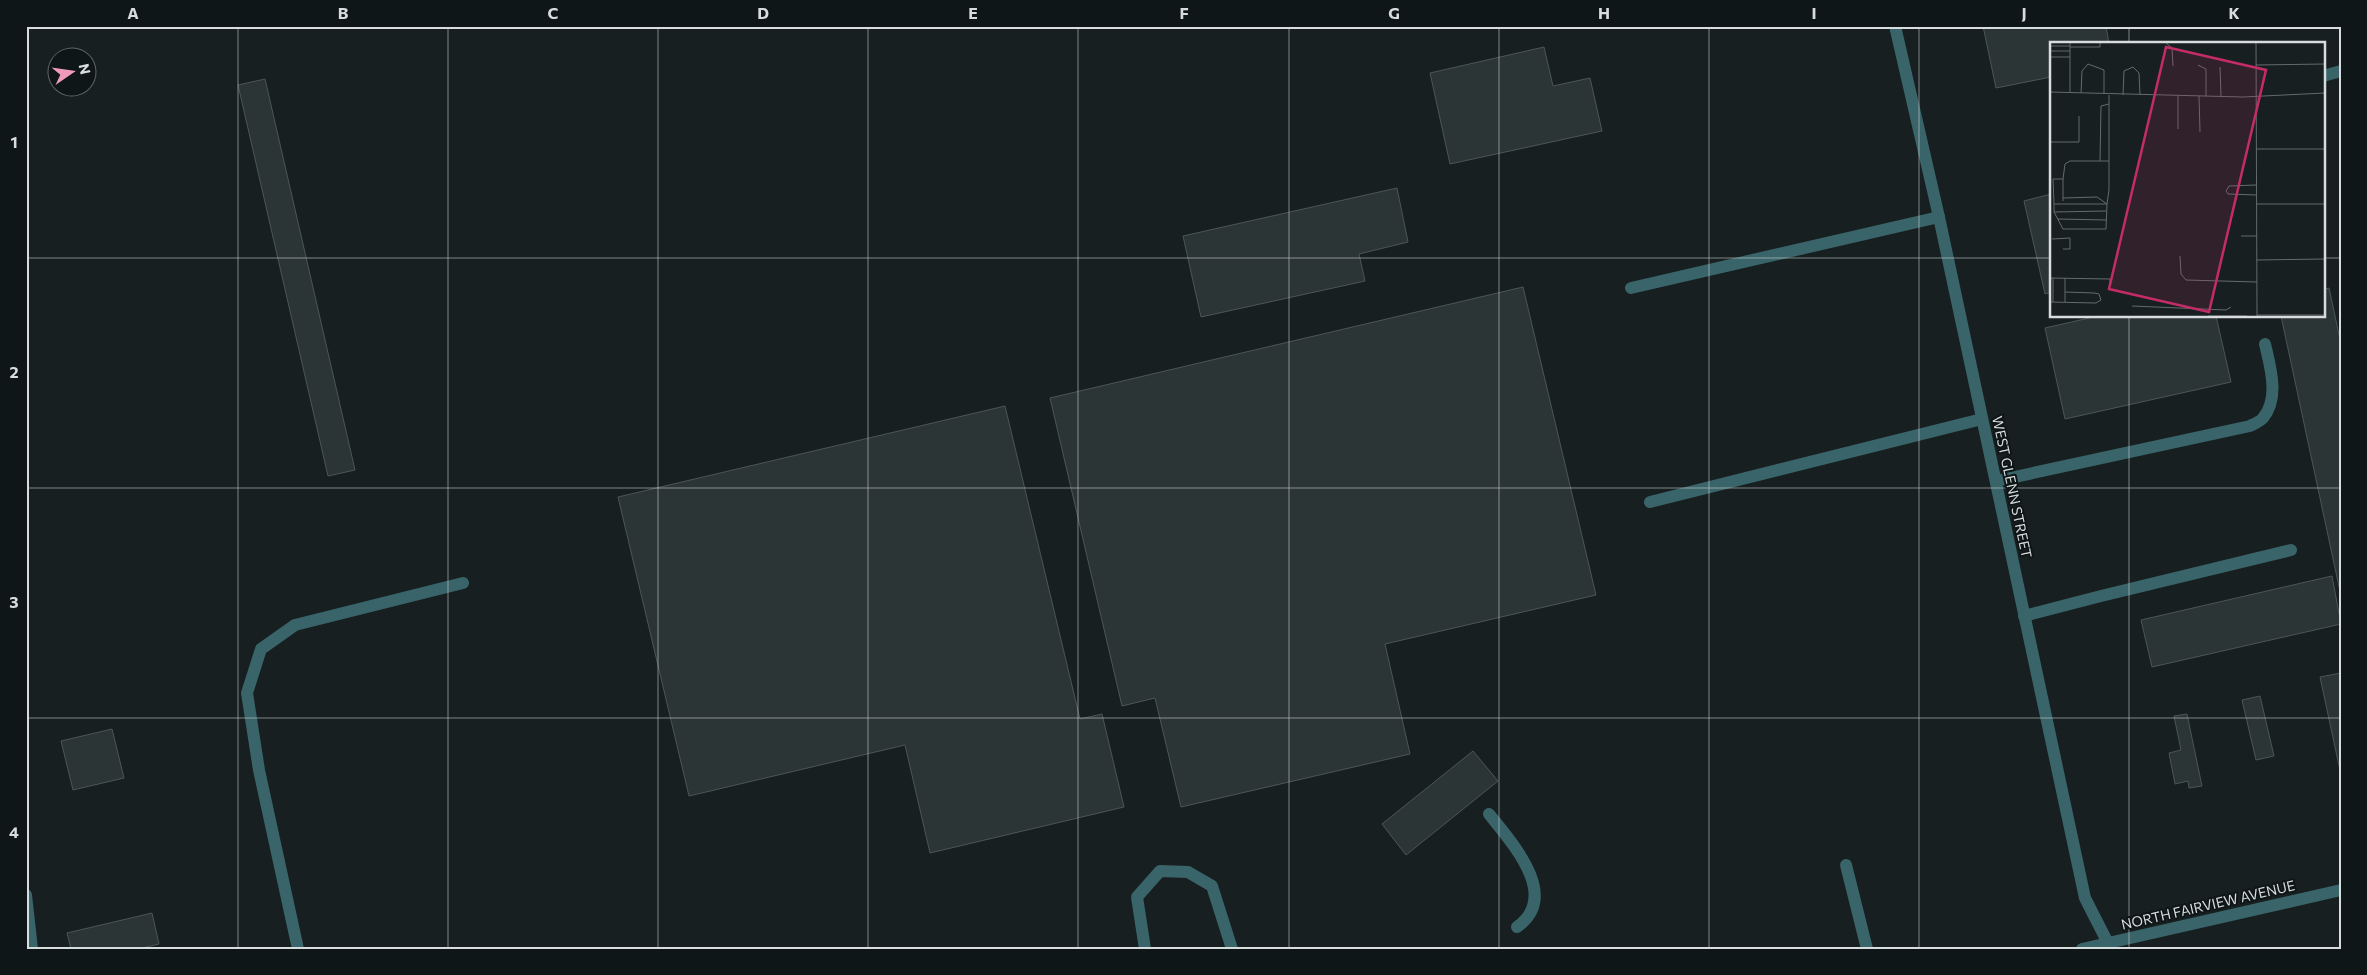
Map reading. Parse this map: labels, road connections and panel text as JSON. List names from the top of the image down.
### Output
{
  "streets": {
    "street": ["WEST GLENN STREET", "NORTH FAIRVIEW AVENUE"]
  },
  "crossings": [
    ["WEST GLENN STREET", "NORTH FAIRVIEW AVENUE"]
  ],
  "north": "right",
  "grid": {
    "columns": [
      "A",
      "B",
      "C",
      "D",
      "E",
      "F",
      "G",
      "H",
      "I",
      "J",
      "K"
    ],
    "rows": [
      "1",
      "2",
      "3",
      "4"
    ]
  }
}
